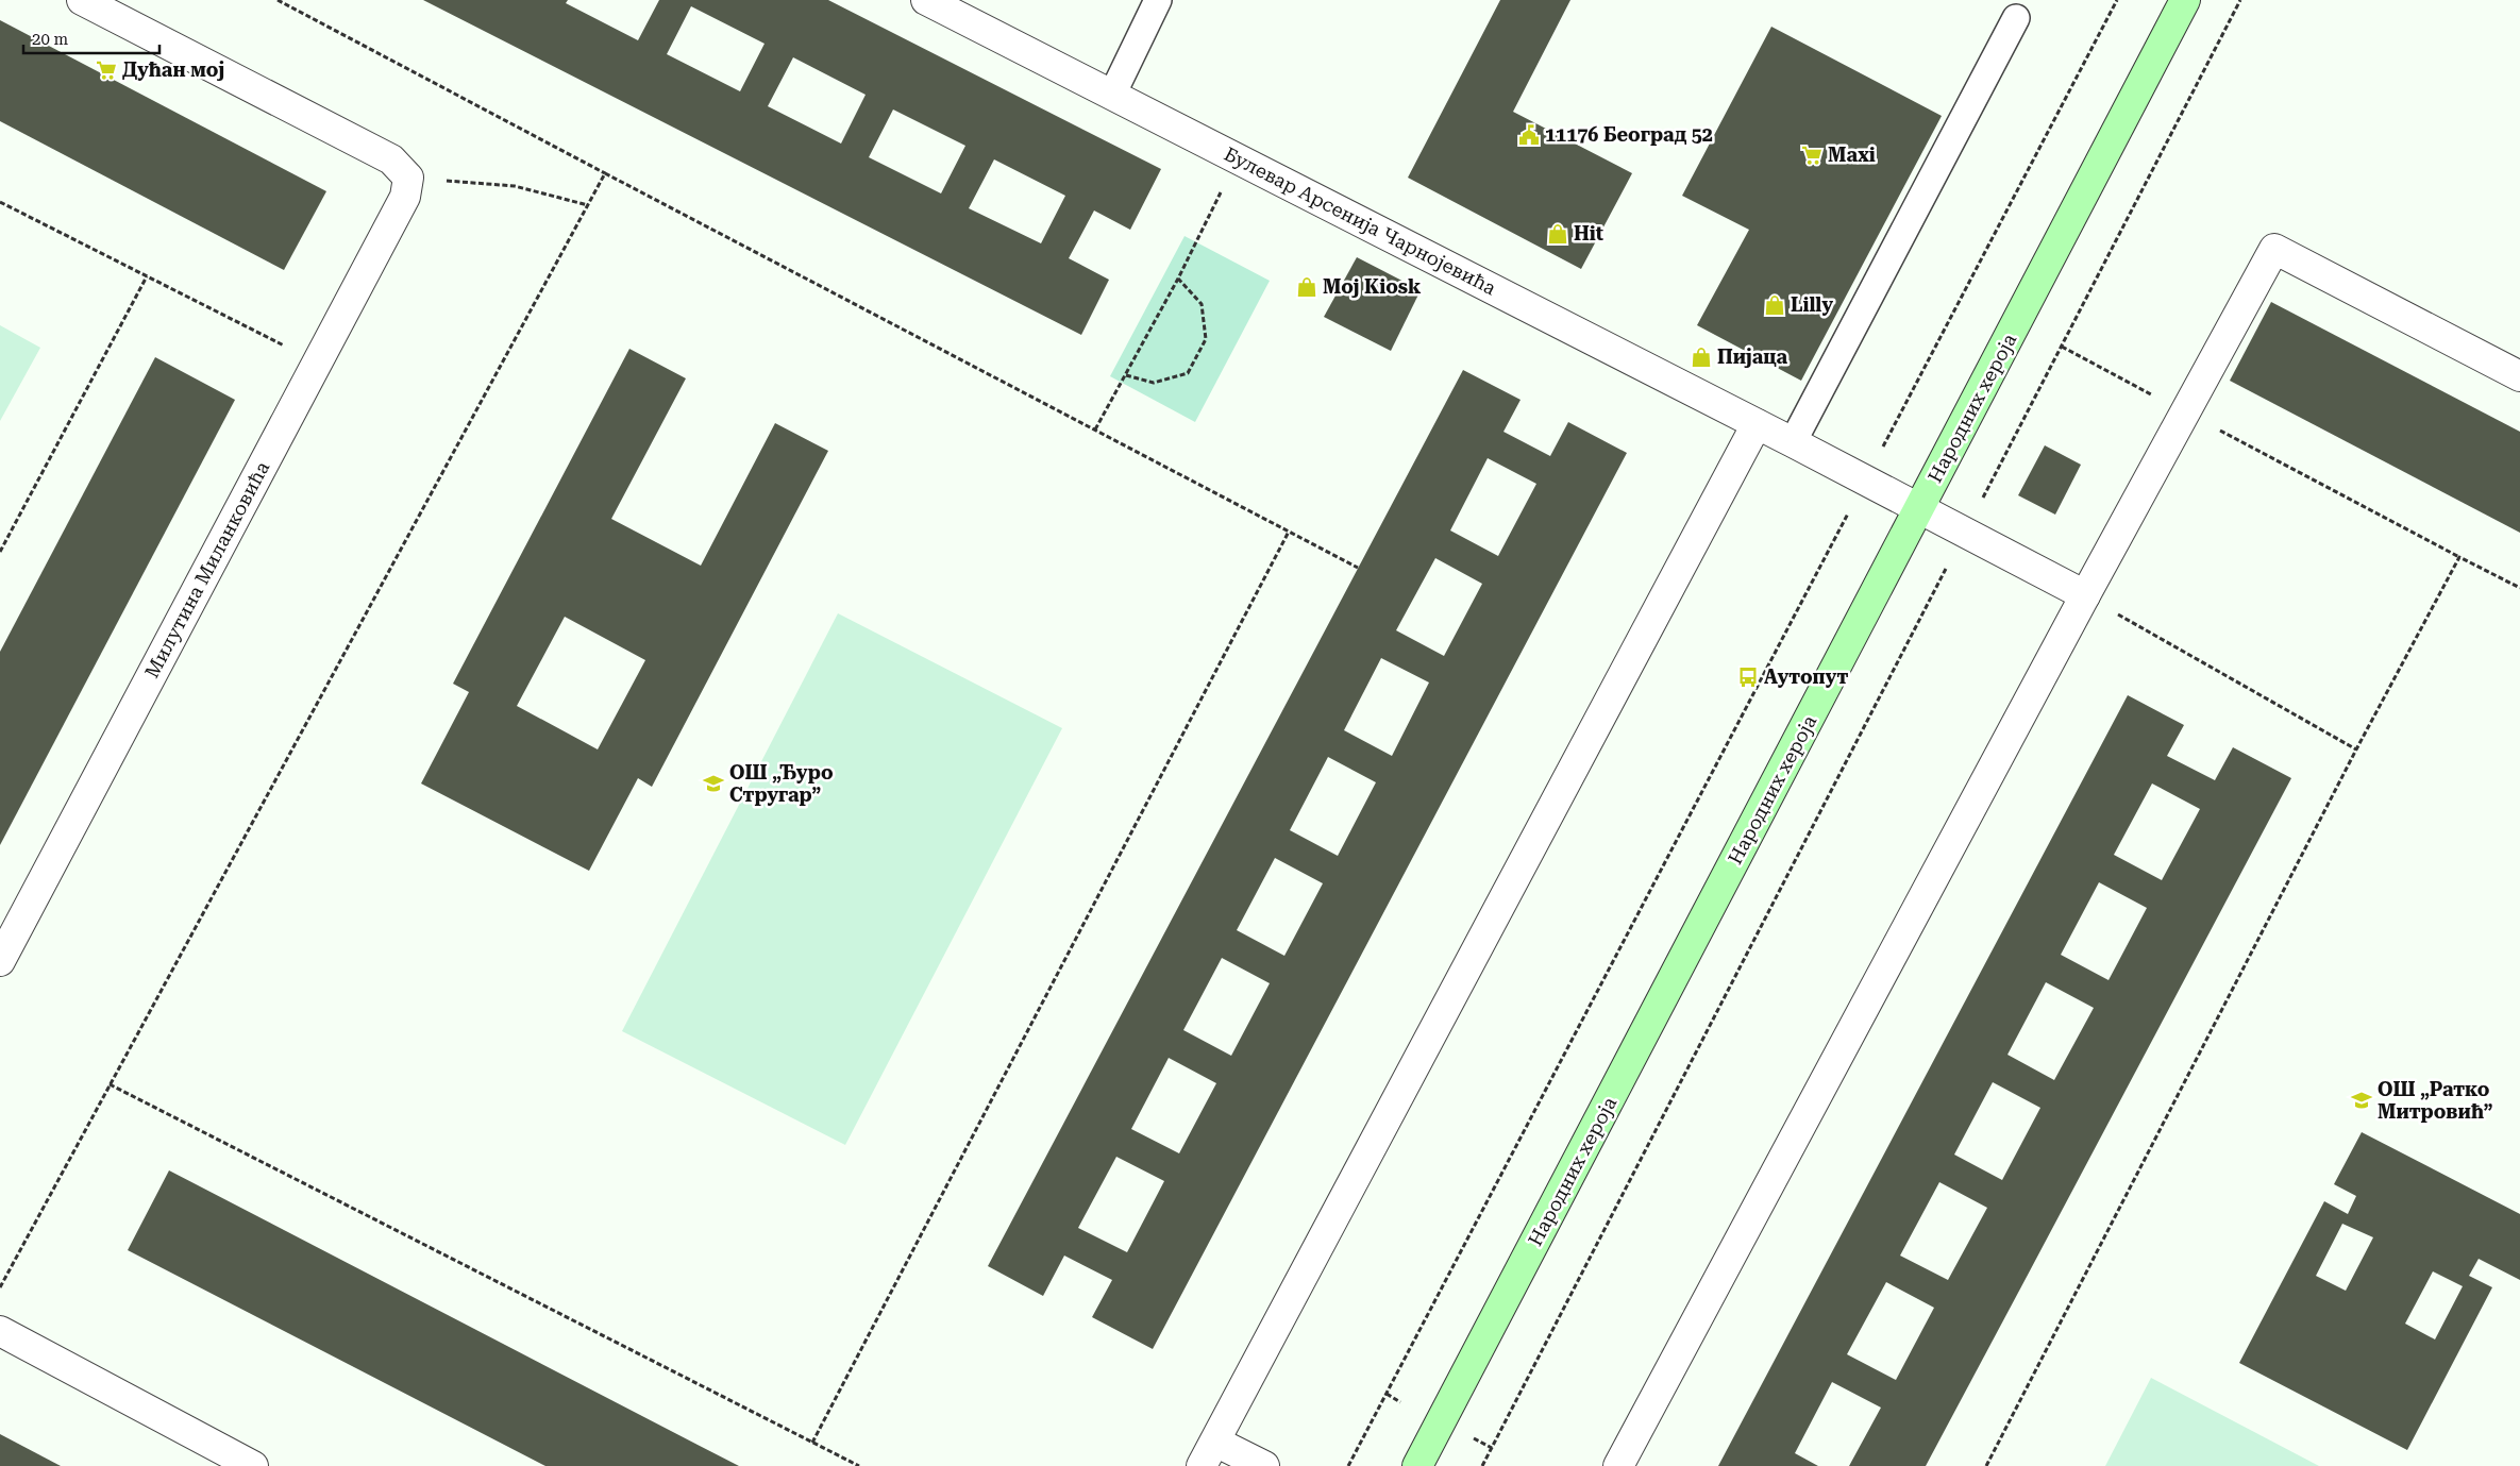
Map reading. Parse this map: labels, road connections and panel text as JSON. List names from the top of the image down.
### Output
{
  "streets": {
    "street": ["Булевар Арсенија Чарнојевића", "Народних хероја", "Милутина Миланковића"]
  },
  "crossings": [
    ["Булевар Арсенија Чарнојевића", "Народних хероја"]
  ],
  "places": {
    "supermarket": ["Дућан мој", "Maxi"],
    "public building": ["11176 Београд 52"],
    "shop": [
      "Hit",
      "Moj Kiosk",
      "Lilly",
      "Пијаца"
    ],
    "bus stop": ["Аутопут"],
    "school or university": ["ОШ „Ђуро Стругар”", "ОШ „Ратко Митровић”"]
  },
  "scale_bar": "20 m"
}
